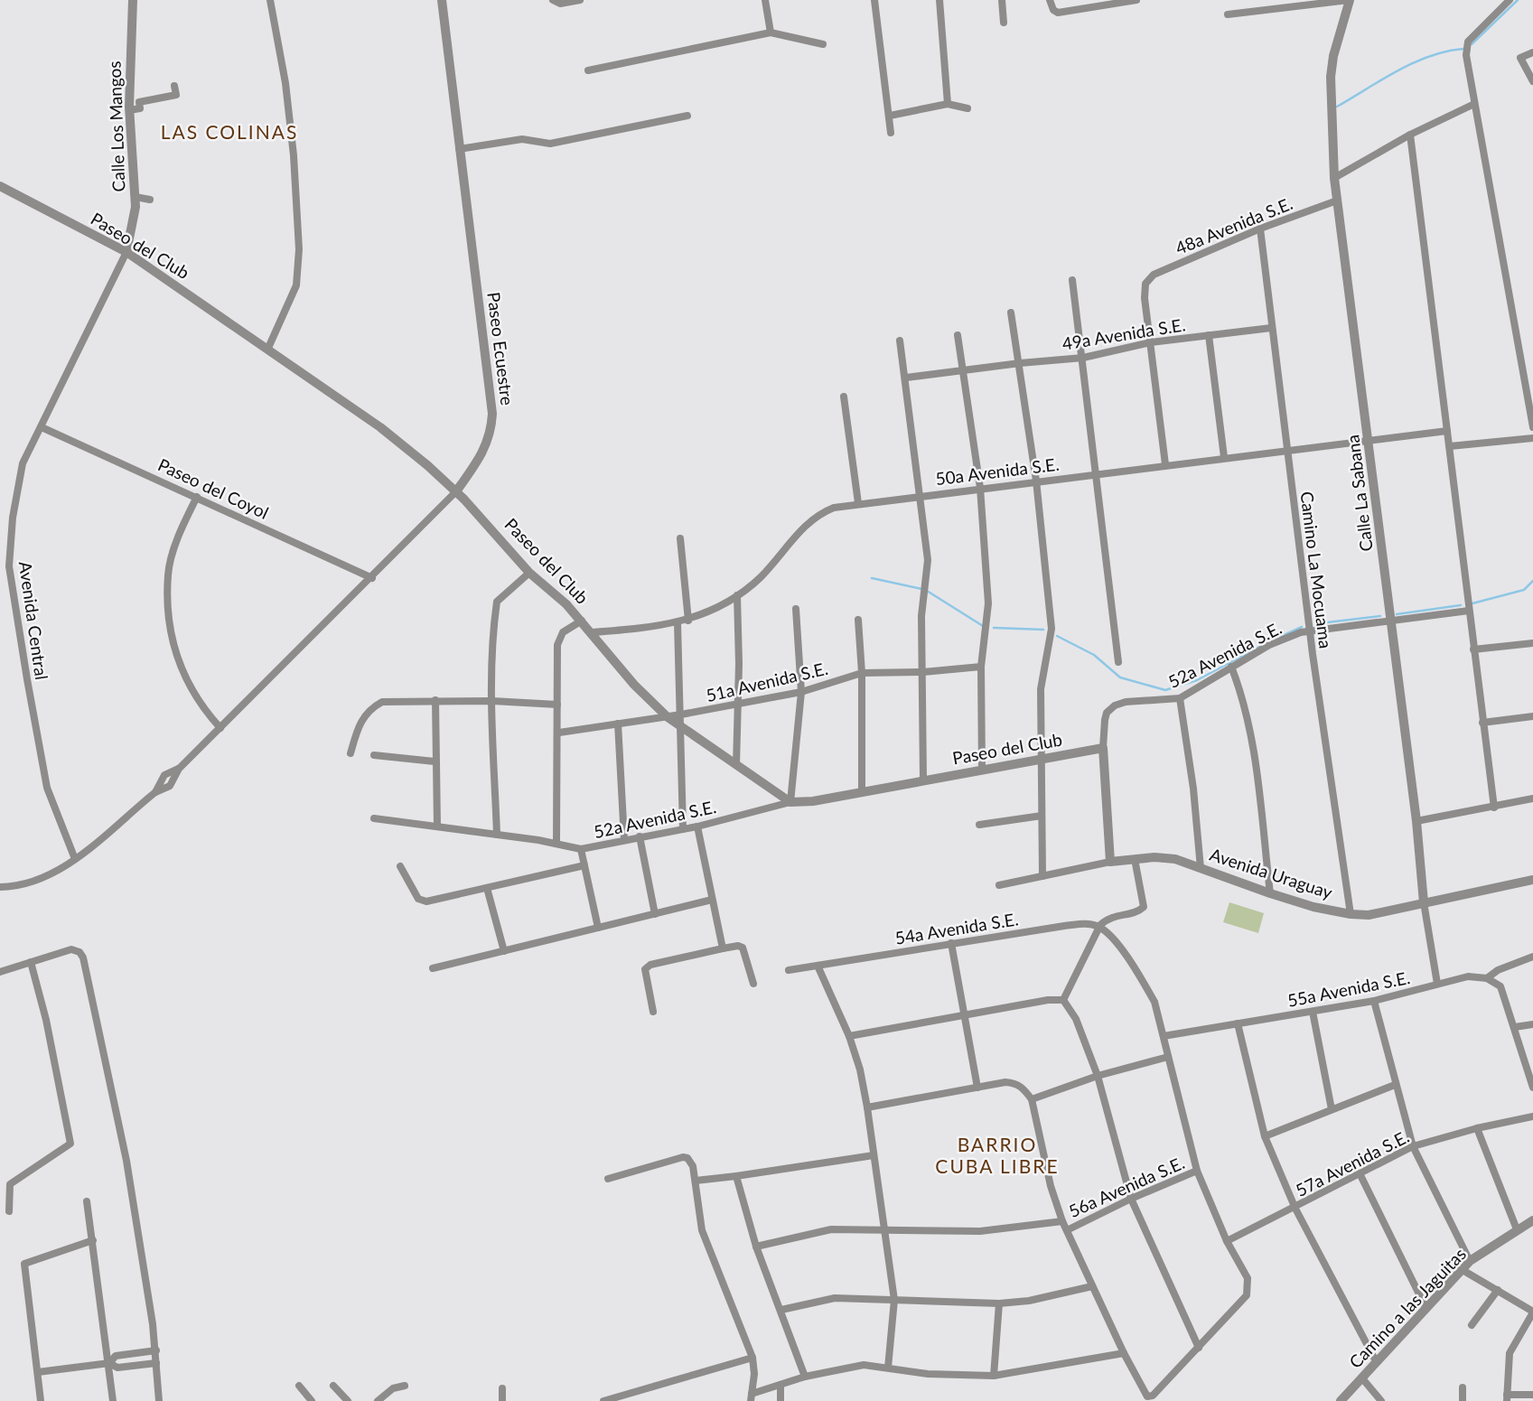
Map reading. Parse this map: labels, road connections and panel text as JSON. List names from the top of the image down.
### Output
{
  "streets": {
    "street": [
      "Calle Los Mangos",
      "48a Avenida S.E.",
      "Paseo del Club",
      "49a Avenida S.E.",
      "Paseo Ecuestre",
      "50a Avenida S.E.",
      "Paseo del Coyol",
      "Calle La Sabana",
      "Camino La Mocuama",
      "Avenida Central",
      "52a Avenida S.E.",
      "51a Avenida S.E.",
      "Avenida Uraguay",
      "54a Avenida S.E.",
      "55a Avenida S.E.",
      "57a Avenida S.E.",
      "56a Avenida S.E.",
      "Camino a las Jaguitas"
    ]
  },
  "crossings": [
    ["Calle Los Mangos", "Paseo del Club"],
    ["Calle Los Mangos", "Avenida Central"],
    ["48a Avenida S.E.", "49a Avenida S.E."],
    ["48a Avenida S.E.", "Calle La Sabana"],
    ["48a Avenida S.E.", "Camino La Mocuama"],
    ["Paseo del Club", "Paseo Ecuestre"],
    ["Paseo del Club", "50a Avenida S.E."],
    ["Paseo del Club", "Avenida Central"],
    ["Paseo del Club", "52a Avenida S.E."],
    ["Paseo del Club", "51a Avenida S.E."],
    ["49a Avenida S.E.", "Camino La Mocuama"],
    ["Paseo Ecuestre", "Paseo del Coyol"],
    ["Paseo Ecuestre", "Avenida Central"],
    ["50a Avenida S.E.", "Calle La Sabana"],
    ["50a Avenida S.E.", "Camino La Mocuama"],
    ["Paseo del Coyol", "Avenida Central"],
    ["Calle La Sabana", "52a Avenida S.E."],
    ["Calle La Sabana", "Avenida Uraguay"],
    ["Calle La Sabana", "55a Avenida S.E."],
    ["Camino La Mocuama", "52a Avenida S.E."],
    ["Camino La Mocuama", "Avenida Uraguay"]
  ],
  "districts": ["LAS COLINAS", "BARRIO CUBA LIBRE"]
}
